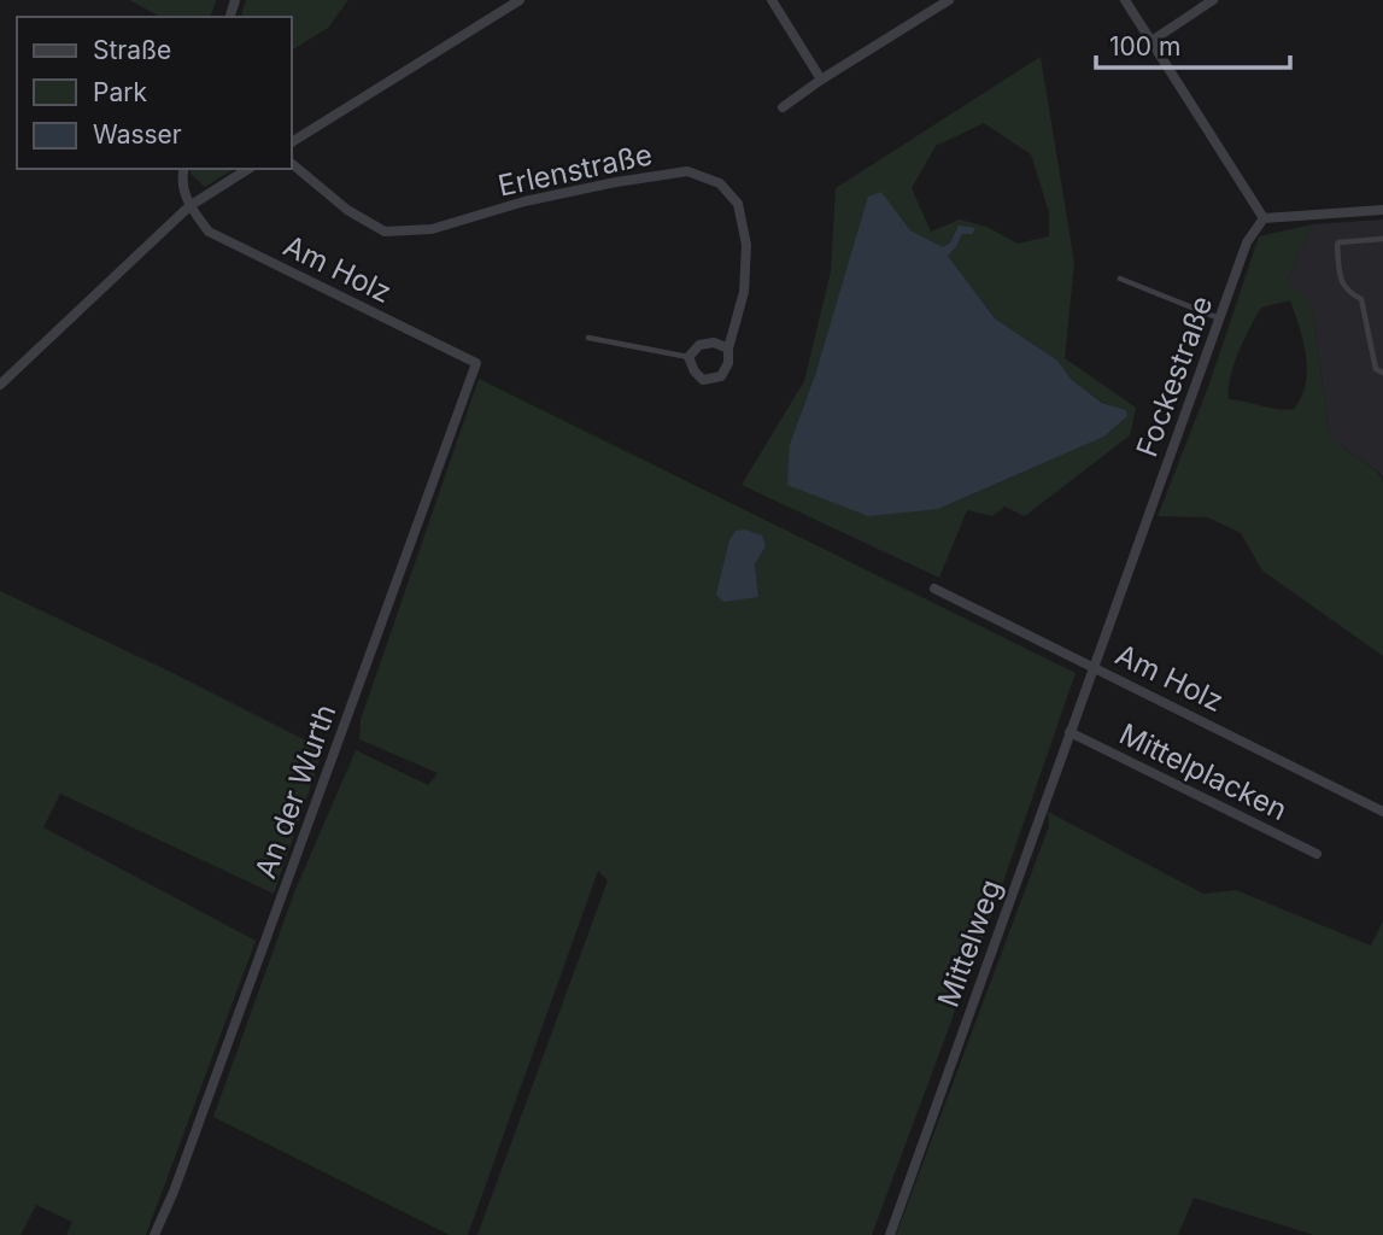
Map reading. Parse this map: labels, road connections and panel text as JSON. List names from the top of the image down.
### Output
{
  "streets": {
    "street": [
      "Erlenstraße",
      "Am Holz",
      "Fockestraße",
      "Mittelplacken",
      "An der Wurth",
      "Mittelweg"
    ]
  },
  "crossings": [
    ["Am Holz", "Fockestraße"],
    ["Am Holz", "An der Wurth"],
    ["Am Holz", "Mittelweg"],
    ["Fockestraße", "Mittelweg"],
    ["Mittelplacken", "Mittelweg"]
  ],
  "legend": ["Straße", "Park", "Wasser"],
  "scale_bar": "100 m"
}
